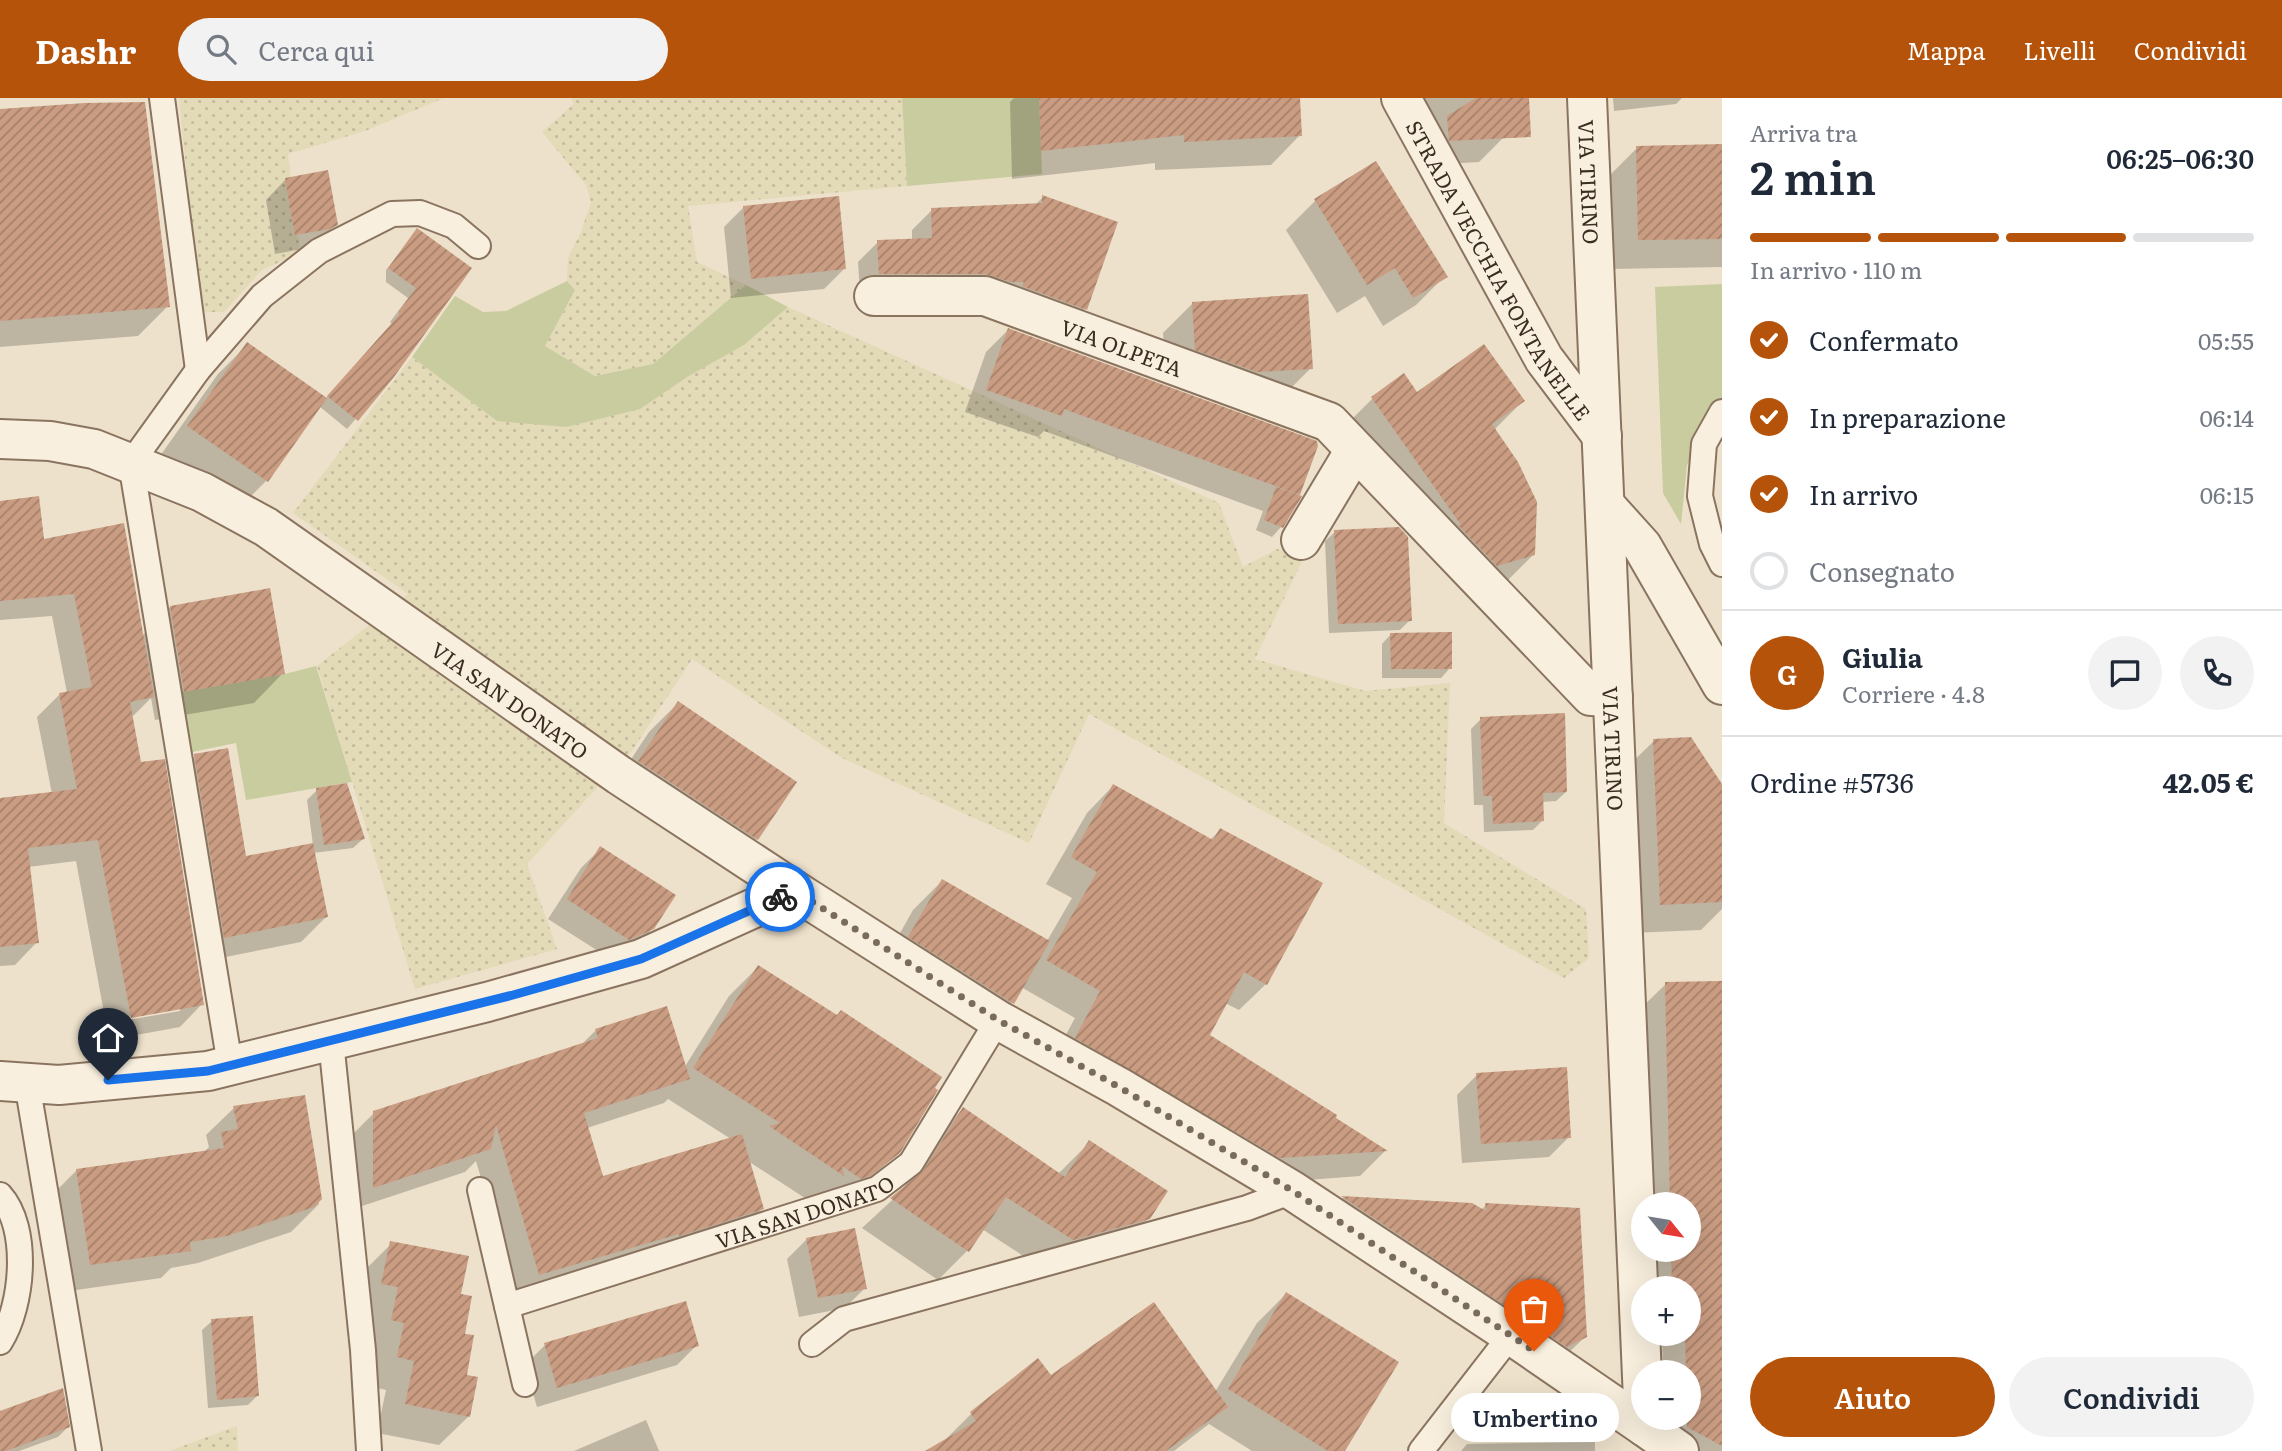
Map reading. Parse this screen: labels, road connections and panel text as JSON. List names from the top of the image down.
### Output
{
  "streets": {
    "street": [
      "VIA TIRINO",
      "STRADA VECCHIA FONTANELLE",
      "VIA OLPETA",
      "VIA SAN DONATO"
    ]
  },
  "crossings": [
    ["VIA TIRINO", "STRADA VECCHIA FONTANELLE"],
    ["VIA TIRINO", "VIA OLPETA"]
  ],
  "places": ["Umbertino"],
  "north": "bottom right",
  "page": {
    "header": "Dashr",
    "search": "Cerca qui",
    "nav": ["Mappa", "Livelli", "Condividi"],
    "heading": ["2 min", "Arriva tra", "06:25–06:30"],
    "panel": [
      "Giulia",
      "Corriere · 4.8",
      "Ordine #5736",
      "42.05 €"
    ],
    "bar": "In arrivo · 110 m",
    "list": [
      ["Confermato", "05:55"],
      ["In preparazione", "06:14"],
      ["In arrivo", "06:15"],
      "Consegnato"
    ],
    "round": "G",
    "map_buttons": ["+", "−"],
    "buttons": ["Aiuto", "Condividi"],
    "bubble": "Umbertino"
  }
}
